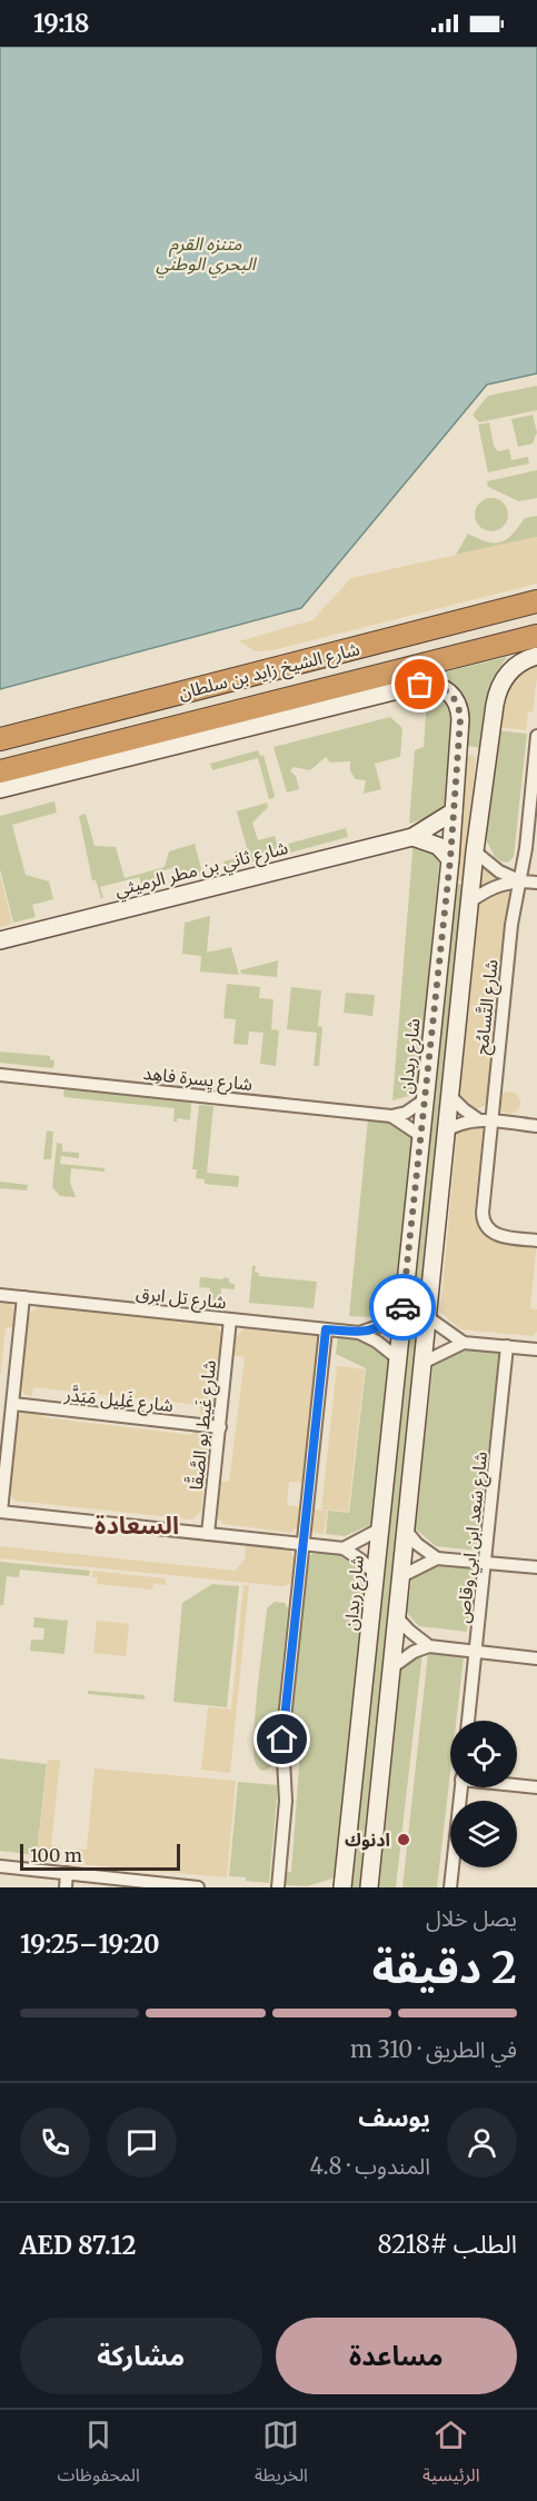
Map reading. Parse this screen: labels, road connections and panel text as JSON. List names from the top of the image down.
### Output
{
  "streets": {
    "highway": ["شارع الشيخ زايد بن سلطان"],
    "main road": ["شارع ثاني بن مطر الرميثي", "شارع ربدان"],
    "street": [
      "شارع التَّسامُح",
      "شارع يِسرة فاهِد",
      "شارع تل ابرق",
      "شارع غَلِيل مَيَدَّر",
      "شارع غَيط بو الصَّقَّا",
      "شارع سَعد ابن ابي وقاص"
    ]
  },
  "crossings": [
    ["شارع ثاني بن مطر الرميثي", "شارع ربدان"],
    ["شارع ربدان", "شارع يِسرة فاهِد"],
    ["شارع ربدان", "شارع تل ابرق"],
    ["شارع تل ابرق", "شارع غَيط بو الصَّقَّا"],
    ["شارع غَلِيل مَيَدَّر", "شارع غَيط بو الصَّقَّا"]
  ],
  "districts": ["السعادة"],
  "parks": ["متنزه القرم البحري الوطني"],
  "places": ["ادنوك"],
  "scale_bar": "100 m",
  "page": {
    "status": "19:18",
    "scale": "100 m",
    "heading": ["2 دقيقة", "يصل خلال", "19:20–19:25"],
    "panel": [
      "يوسف",
      "المندوب · 4.8",
      "الطلب #8218",
      "AED 87.12"
    ],
    "bar": "في الطريق · 310 m",
    "buttons": ["مساعدة", "مشاركة"],
    "tabs": ["الرئيسية", "الخريطة", "المحفوظات"]
  }
}
